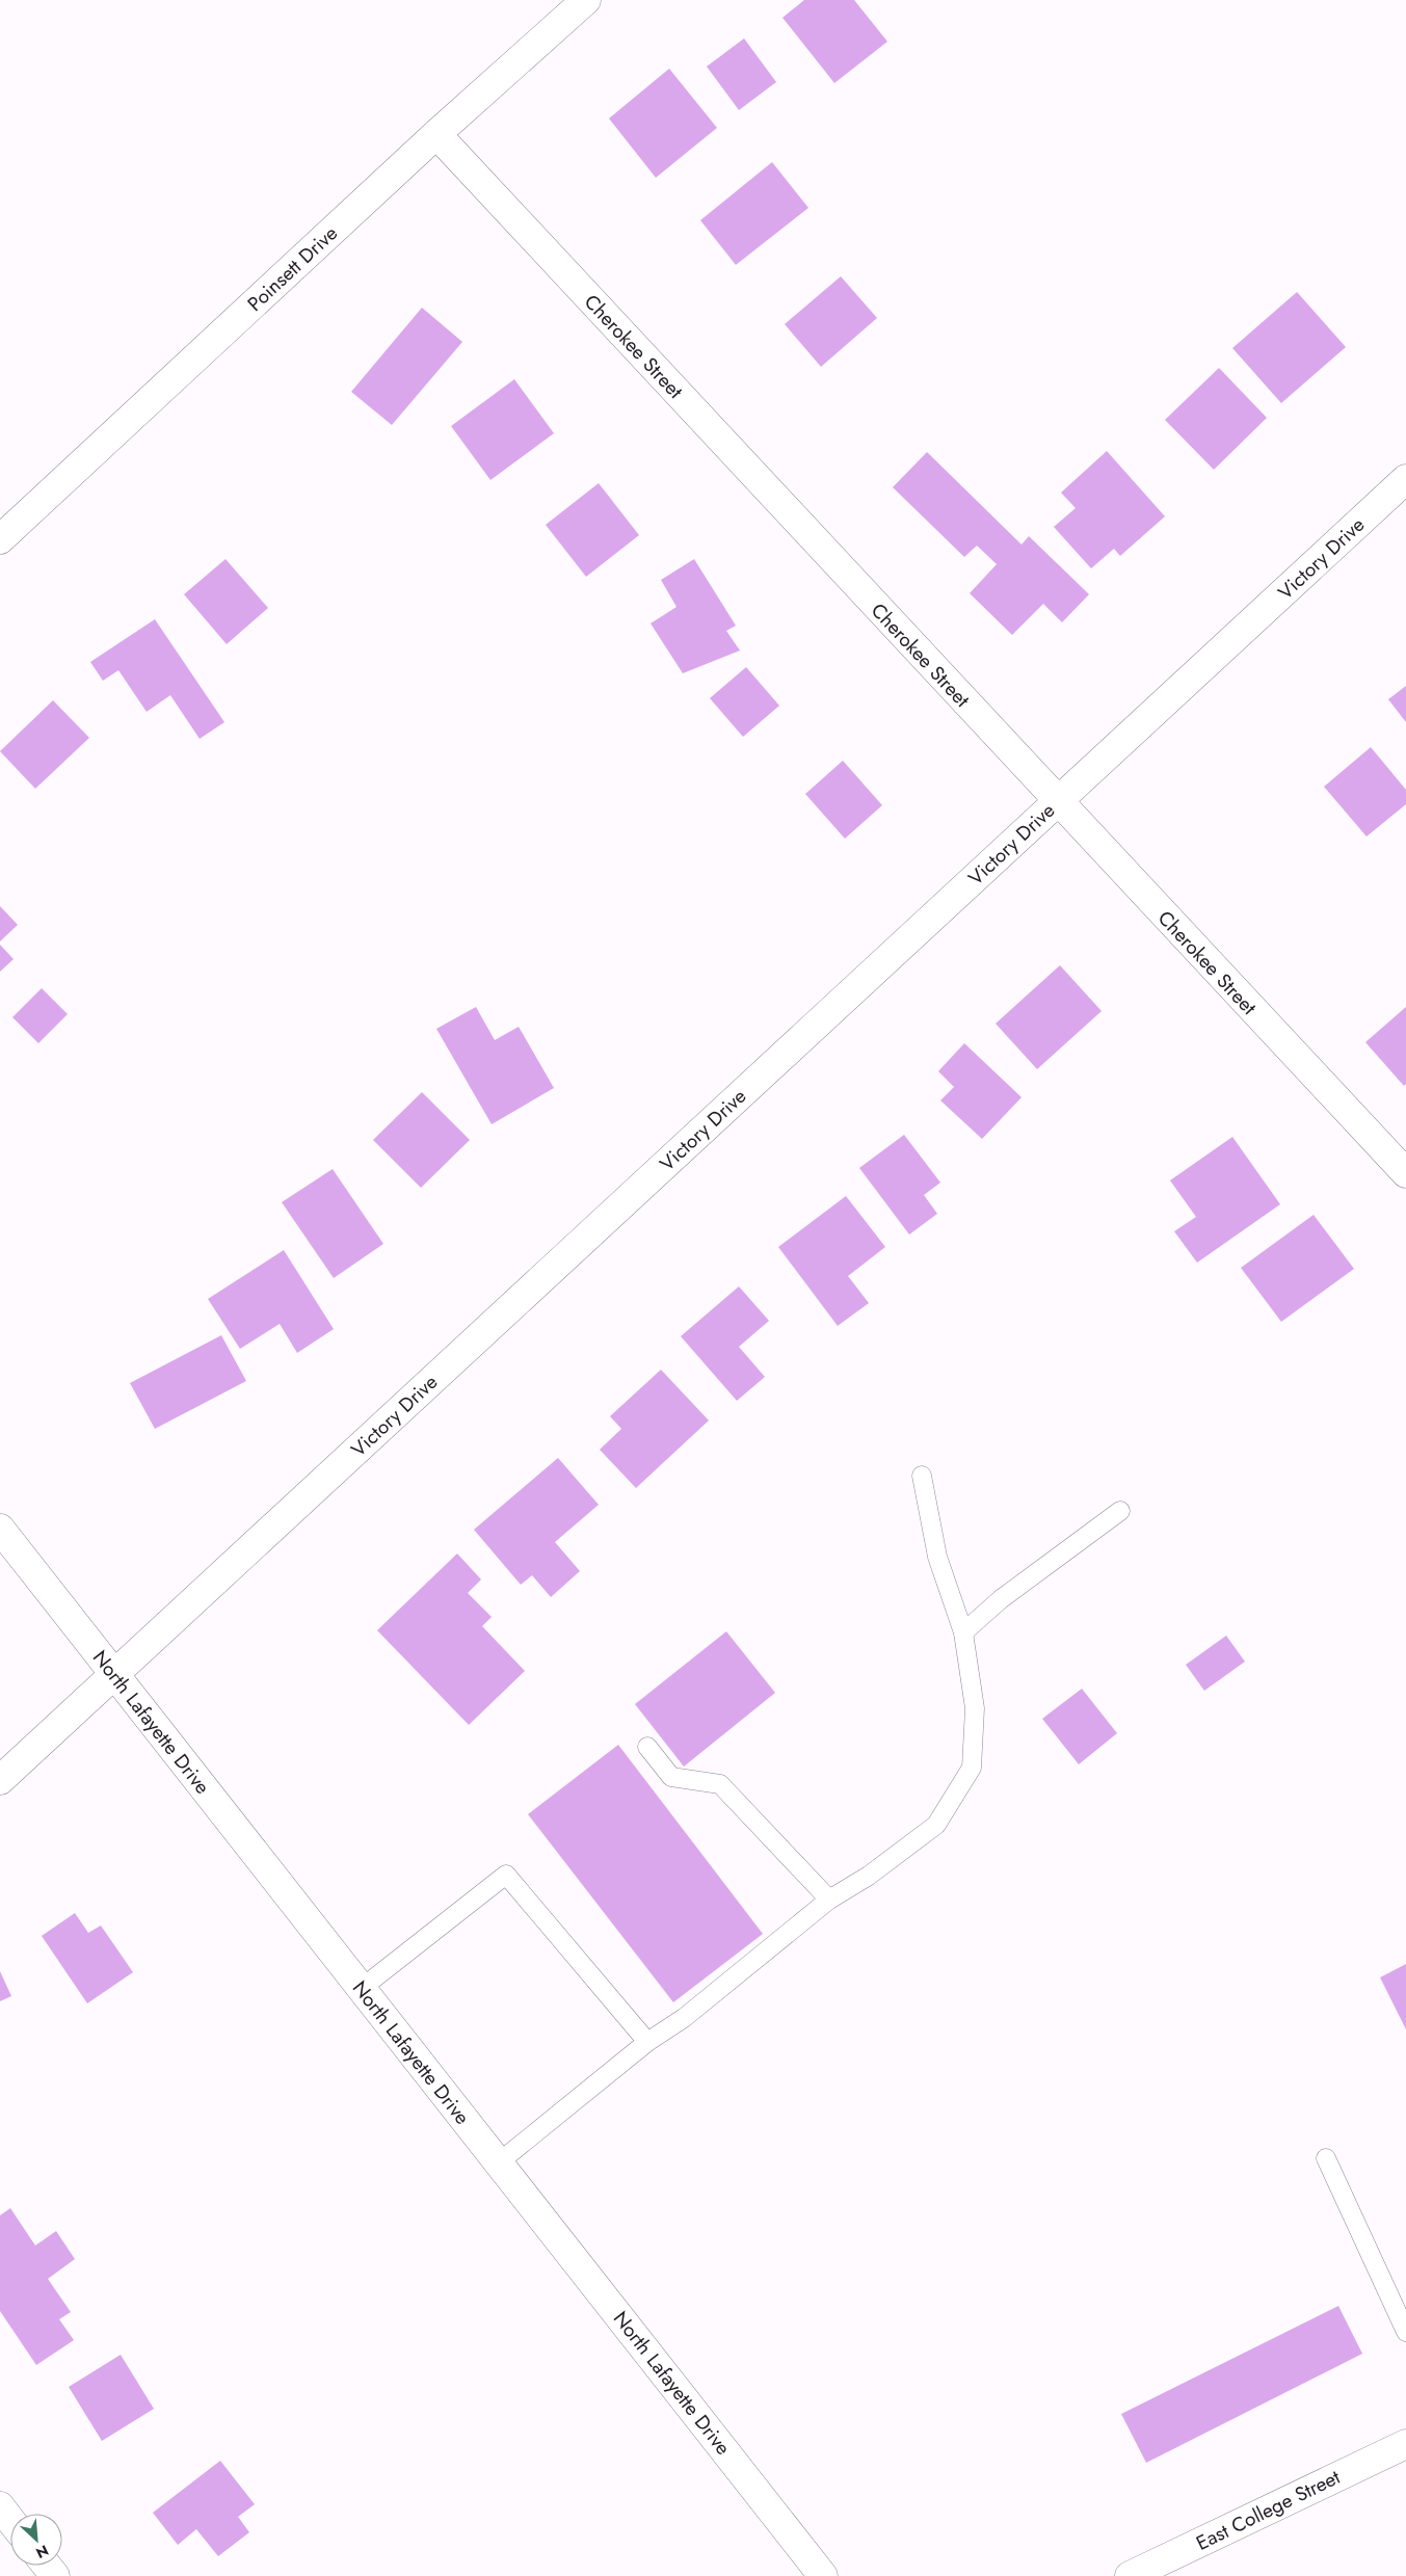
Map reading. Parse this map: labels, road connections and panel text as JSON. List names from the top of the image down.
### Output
{
  "streets": {
    "street": [
      "Poinsett Drive",
      "Cherokee Street",
      "Victory Drive",
      "North Lafayette Drive",
      "East College Street"
    ]
  },
  "crossings": [
    ["Poinsett Drive", "Cherokee Street"],
    ["Cherokee Street", "Victory Drive"],
    ["Victory Drive", "North Lafayette Drive"]
  ],
  "north": "bottom right"
}
